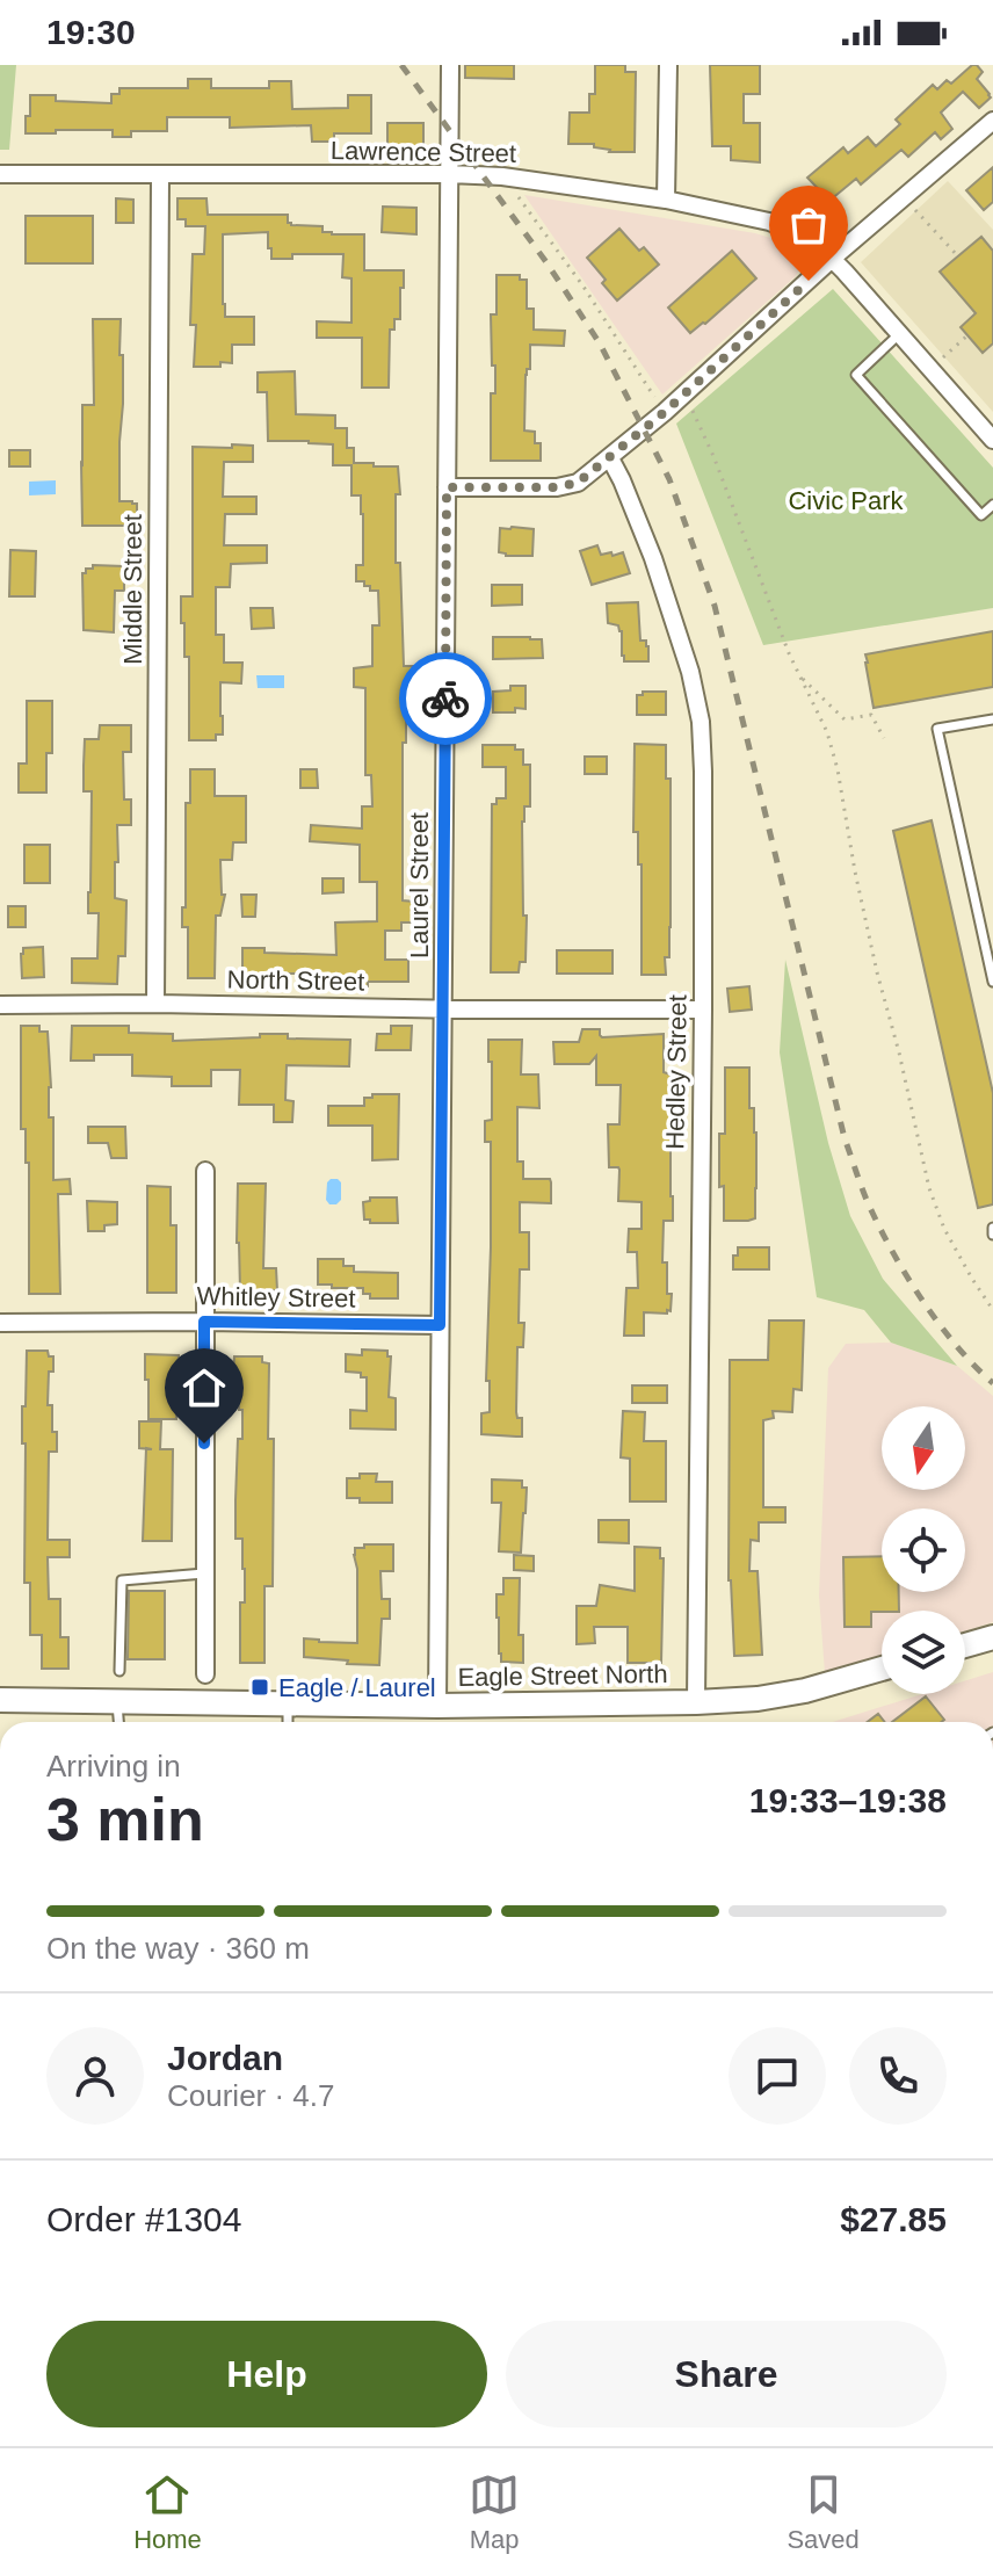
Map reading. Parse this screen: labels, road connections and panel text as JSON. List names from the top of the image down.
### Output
{
  "streets": {
    "main road": ["Eagle Street North"],
    "street": [
      "Lawrence Street",
      "Middle Street",
      "Laurel Street",
      "North Street",
      "Hedley Street",
      "Whitley Street"
    ]
  },
  "crossings": [
    ["Lawrence Street", "Middle Street"],
    ["Lawrence Street", "Laurel Street"],
    ["Middle Street", "North Street"],
    ["Laurel Street", "North Street"],
    ["Laurel Street", "Whitley Street"],
    ["Laurel Street", "Eagle Street North"],
    ["North Street", "Hedley Street"],
    ["Hedley Street", "Eagle Street North"]
  ],
  "parks": ["Civic Park"],
  "places": {
    "transit": ["Eagle / Laurel"]
  },
  "north": "bottom",
  "page": {
    "status": "19:30",
    "heading": ["3 min", "Arriving in", "19:33–19:38"],
    "panel": [
      "Jordan",
      "Courier · 4.7",
      "Order #1304",
      "$27.85"
    ],
    "bar": "On the way · 360 m",
    "buttons": ["Help", "Share"],
    "tabs": ["Home", "Map", "Saved"]
  }
}
